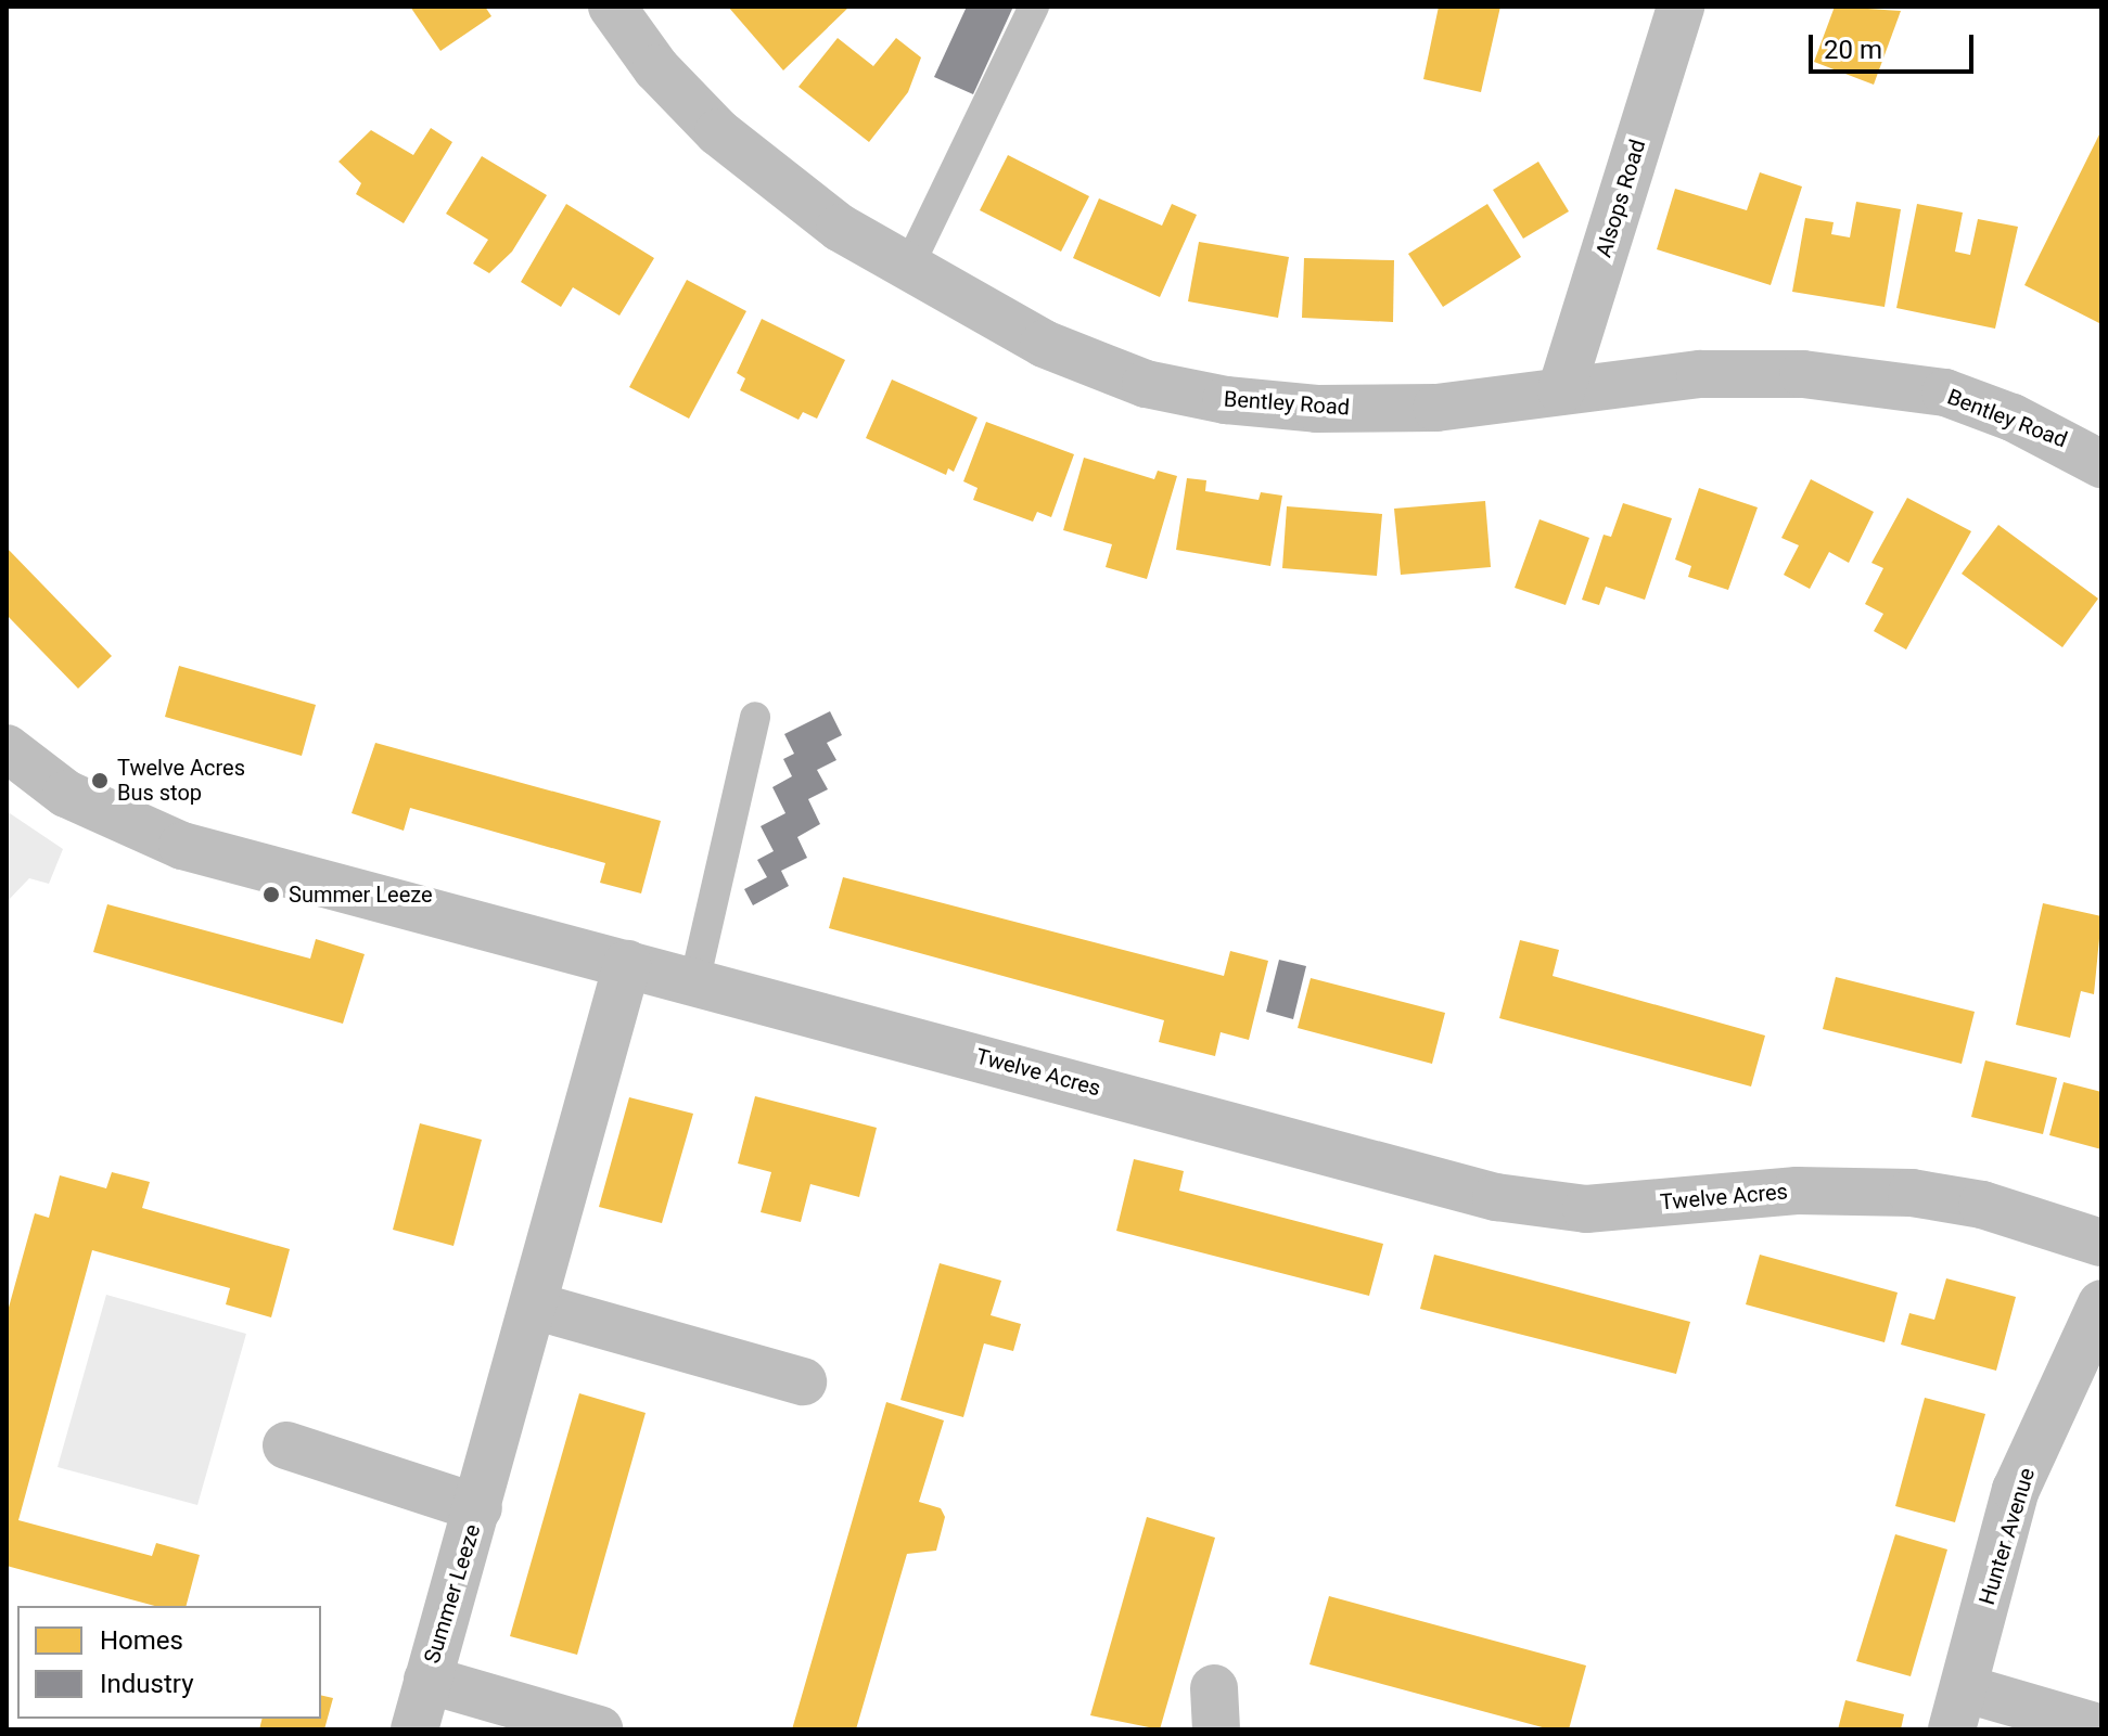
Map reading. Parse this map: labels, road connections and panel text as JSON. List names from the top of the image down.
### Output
{
  "streets": {
    "street": [
      "Alsops Road",
      "Bentley Road",
      "Twelve Acres",
      "Hunter Avenue",
      "Summer Leeze"
    ]
  },
  "crossings": [
    ["Alsops Road", "Bentley Road"],
    ["Twelve Acres", "Summer Leeze"]
  ],
  "places": ["Twelve Acres Bus stop", "Summer Leeze"],
  "legend": ["Homes", "Industry"],
  "scale_bar": "20 m"
}
